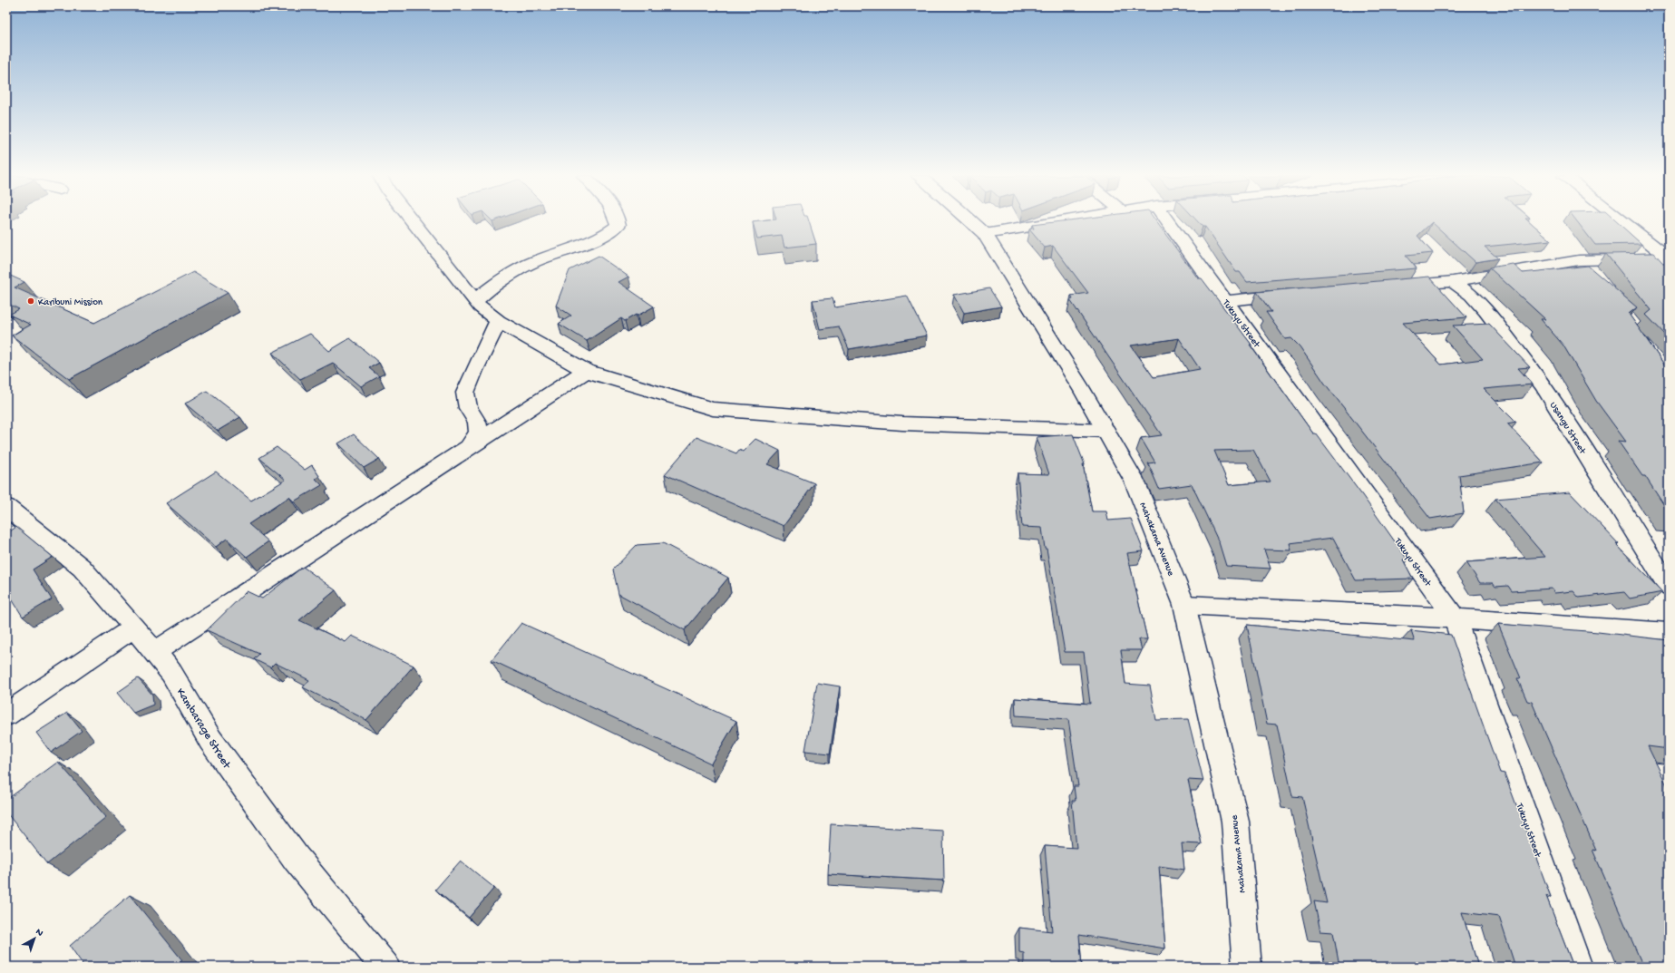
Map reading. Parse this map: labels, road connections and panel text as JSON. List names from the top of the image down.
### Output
{
  "streets": {
    "street": [
      "Tukuyu Street",
      "Usangu Street",
      "Mahakama Avenue",
      "Kambarage Street"
    ]
  },
  "places": ["Karibuni Mission"],
  "north": "top right"
}
